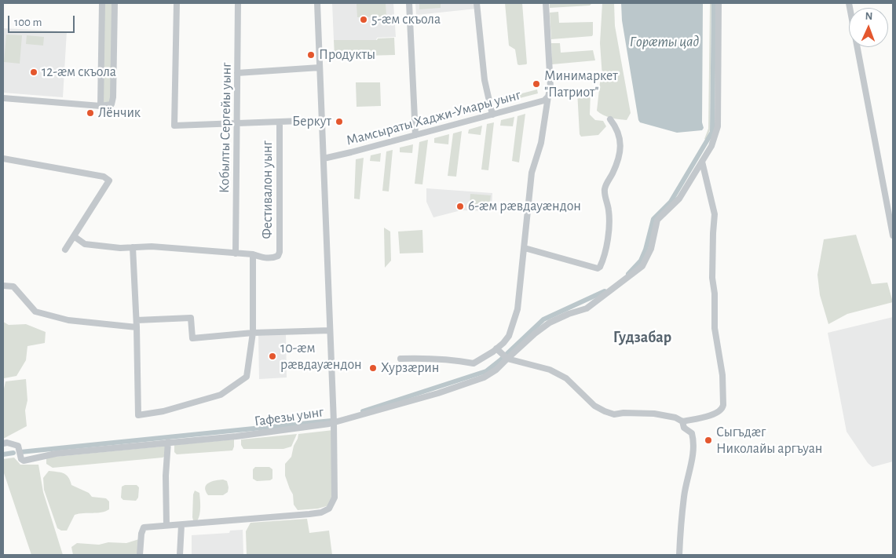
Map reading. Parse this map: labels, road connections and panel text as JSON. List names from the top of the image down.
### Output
{
  "streets": {
    "street": [
      "Мамсыраты Хаджи-Умары уынг",
      "Кобылты Сергейы уынг",
      "Фестивалон уынг",
      "Гафезы уынг"
    ]
  },
  "districts": ["Гудзабар"],
  "water": ["Горӕты цад"],
  "places": [
    "5-æм скъола",
    "Продукты",
    "12-æм скъола",
    "Минимаркет \"Патриот\"",
    "Лёнчик",
    "Беркут",
    "6-æм рӕвдауӕндон",
    "10-æм рӕвдауӕндон",
    "Хурзæрин",
    "Сыгъдæг Николайы аргъуан"
  ],
  "scale_bar": "100 m",
  "north": "top"
}
